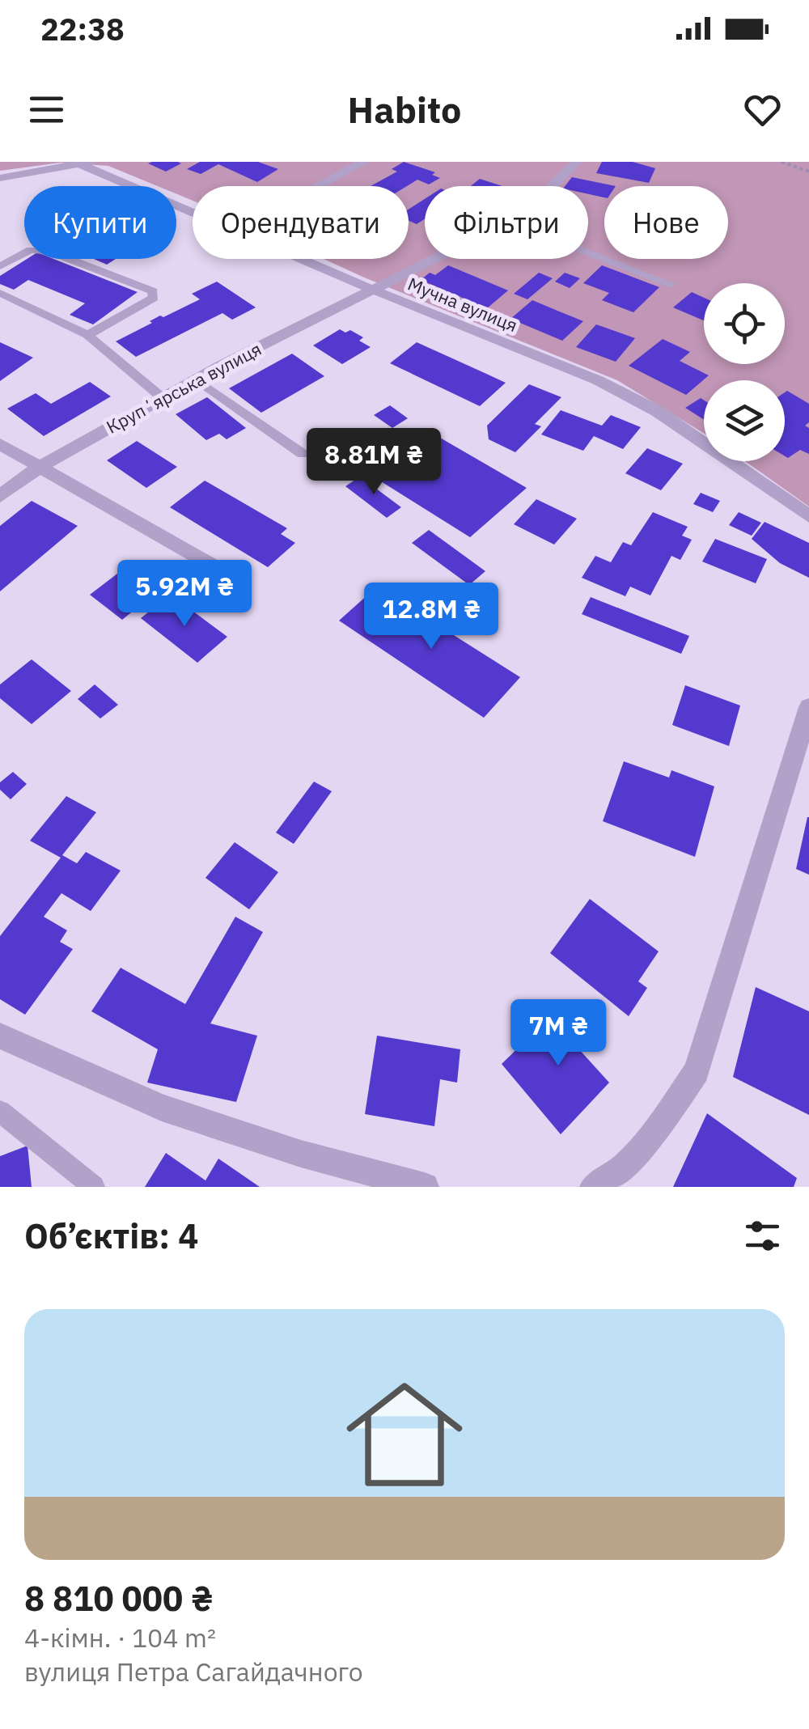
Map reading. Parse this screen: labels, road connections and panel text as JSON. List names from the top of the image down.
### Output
{
  "streets": {
    "street": ["Мучна вулиця", "Крупʼярська вулиця"]
  },
  "crossings": [
    ["Мучна вулиця", "Крупʼярська вулиця"]
  ],
  "page": {
    "status": "22:38",
    "header": "Habito",
    "chip": [
      "Купити",
      "Орендувати",
      "Фільтри",
      "Нове"
    ],
    "price": [
      "8.81M ₴",
      "5.92M ₴",
      "12.8M ₴",
      "7M ₴"
    ],
    "heading": "Об’єктів: 4",
    "list": [
      {
        "name": "8 810 000 ₴",
        "note": "4-кімн. · 104 m² · вулиця Петра Сагайдачного"
      }
    ]
  }
}
